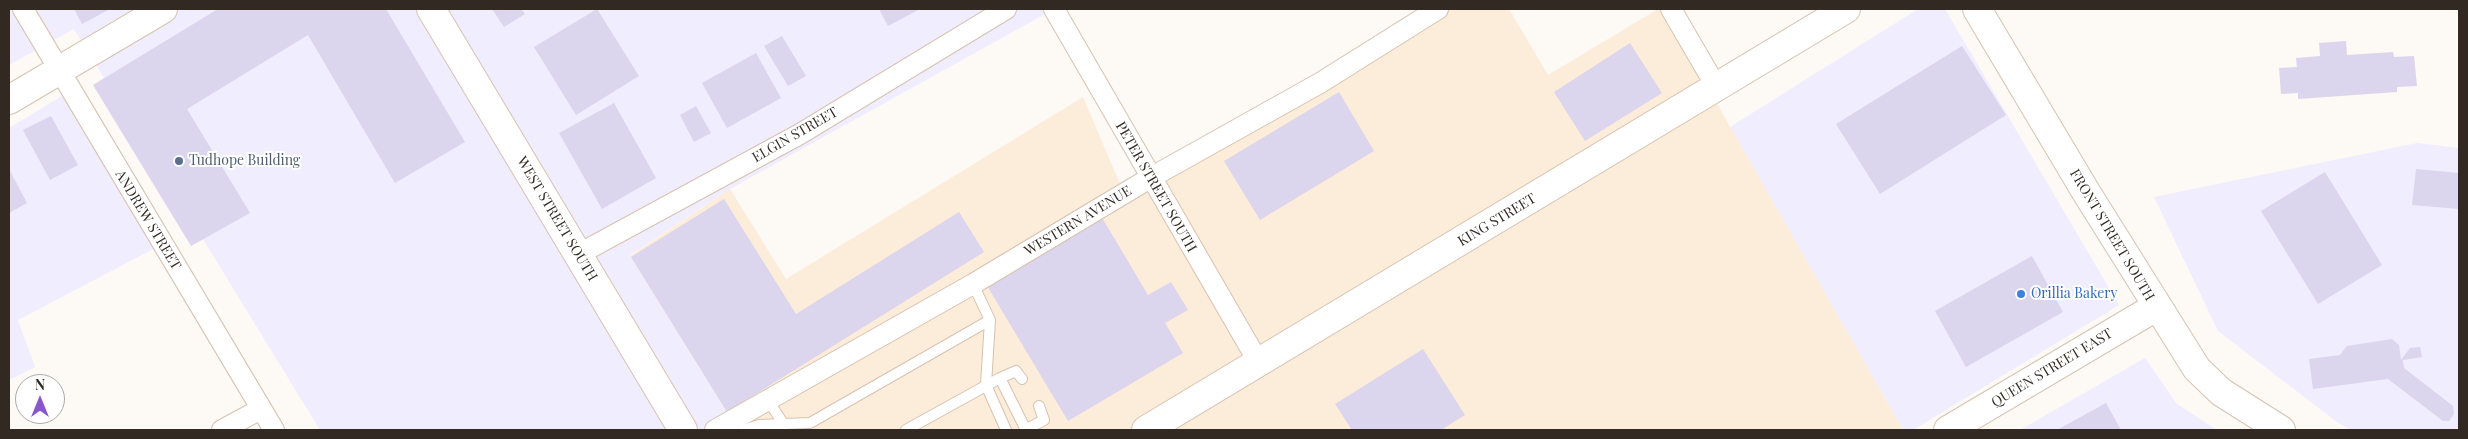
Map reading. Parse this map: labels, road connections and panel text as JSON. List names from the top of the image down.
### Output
{
  "streets": {
    "street": [
      "ELGIN STREET",
      "PETER STREET SOUTH",
      "WEST STREET SOUTH",
      "ANDREW STREET",
      "KING STREET",
      "WESTERN AVENUE",
      "FRONT STREET SOUTH",
      "QUEEN STREET EAST"
    ]
  },
  "crossings": [
    ["ELGIN STREET", "WEST STREET SOUTH"],
    ["PETER STREET SOUTH", "KING STREET"],
    ["PETER STREET SOUTH", "WESTERN AVENUE"],
    ["FRONT STREET SOUTH", "QUEEN STREET EAST"]
  ],
  "places": ["Tudhope Building", "Orillia Bakery"],
  "north": "top"
}
